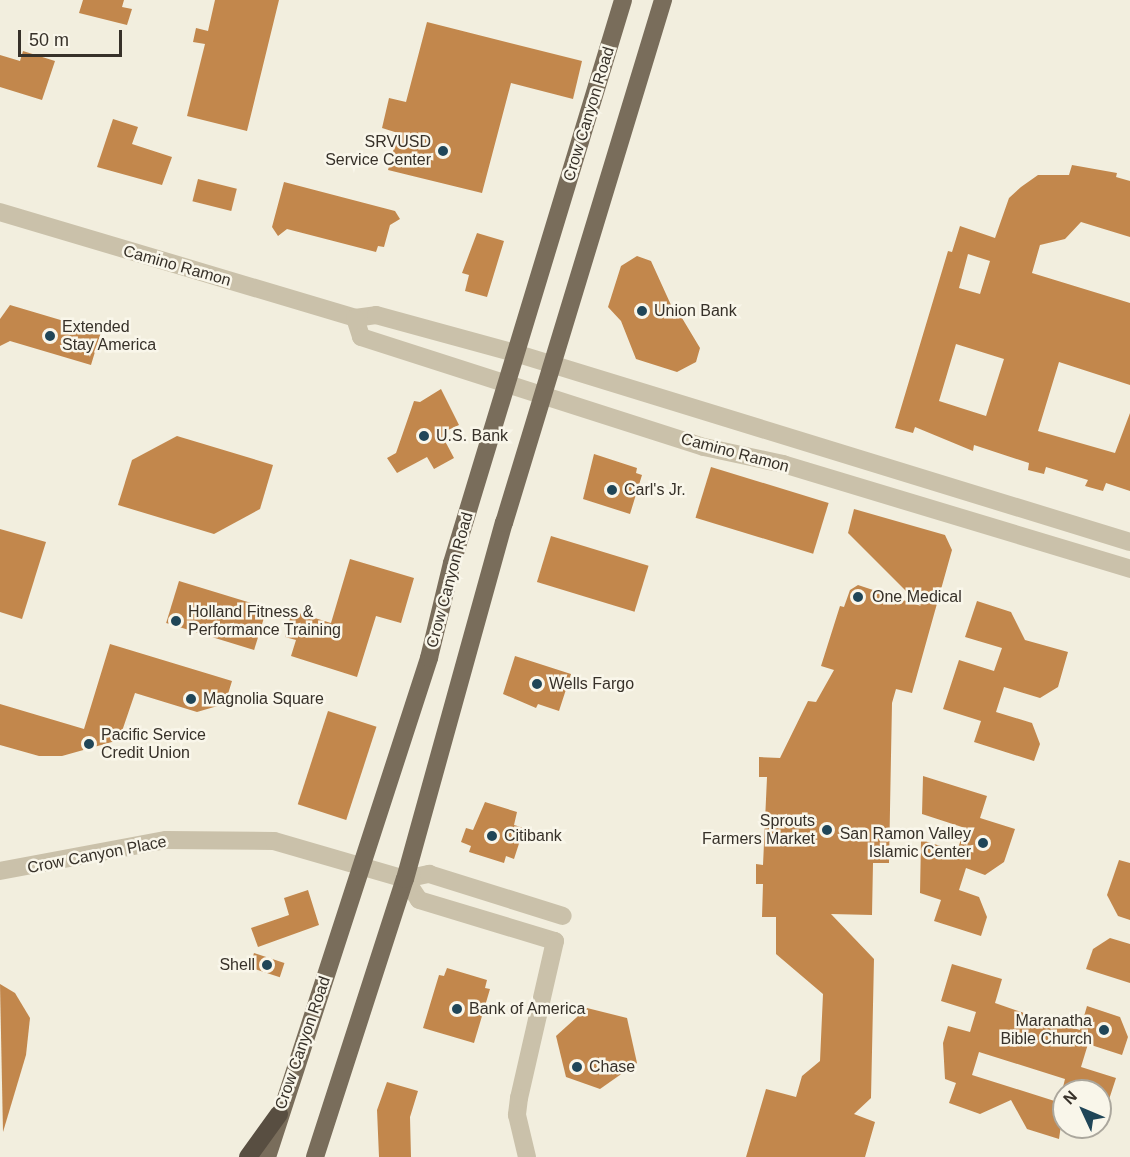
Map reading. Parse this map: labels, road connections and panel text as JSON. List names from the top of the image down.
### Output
{
  "streets": {
    "main road": ["Crow Canyon Road"],
    "street": ["Camino Ramon", "Crow Canyon Place"]
  },
  "crossings": [
    ["Crow Canyon Road", "Camino Ramon"],
    ["Crow Canyon Road", "Crow Canyon Place"]
  ],
  "places": [
    "SRVUSD Service Center",
    "Union Bank",
    "Extended Stay America",
    "U.S. Bank",
    "Carl's Jr.",
    "One Medical",
    "Holland Fitness & Performance Training",
    "Wells Fargo",
    "Magnolia Square",
    "Pacific Service Credit Union",
    "Sprouts Farmers Market",
    "Citibank",
    "San Ramon Valley Islamic Center",
    "Shell",
    "Bank of America",
    "Maranatha Bible Church",
    "Chase"
  ],
  "scale_bar": "50 m",
  "north": "top left"
}
